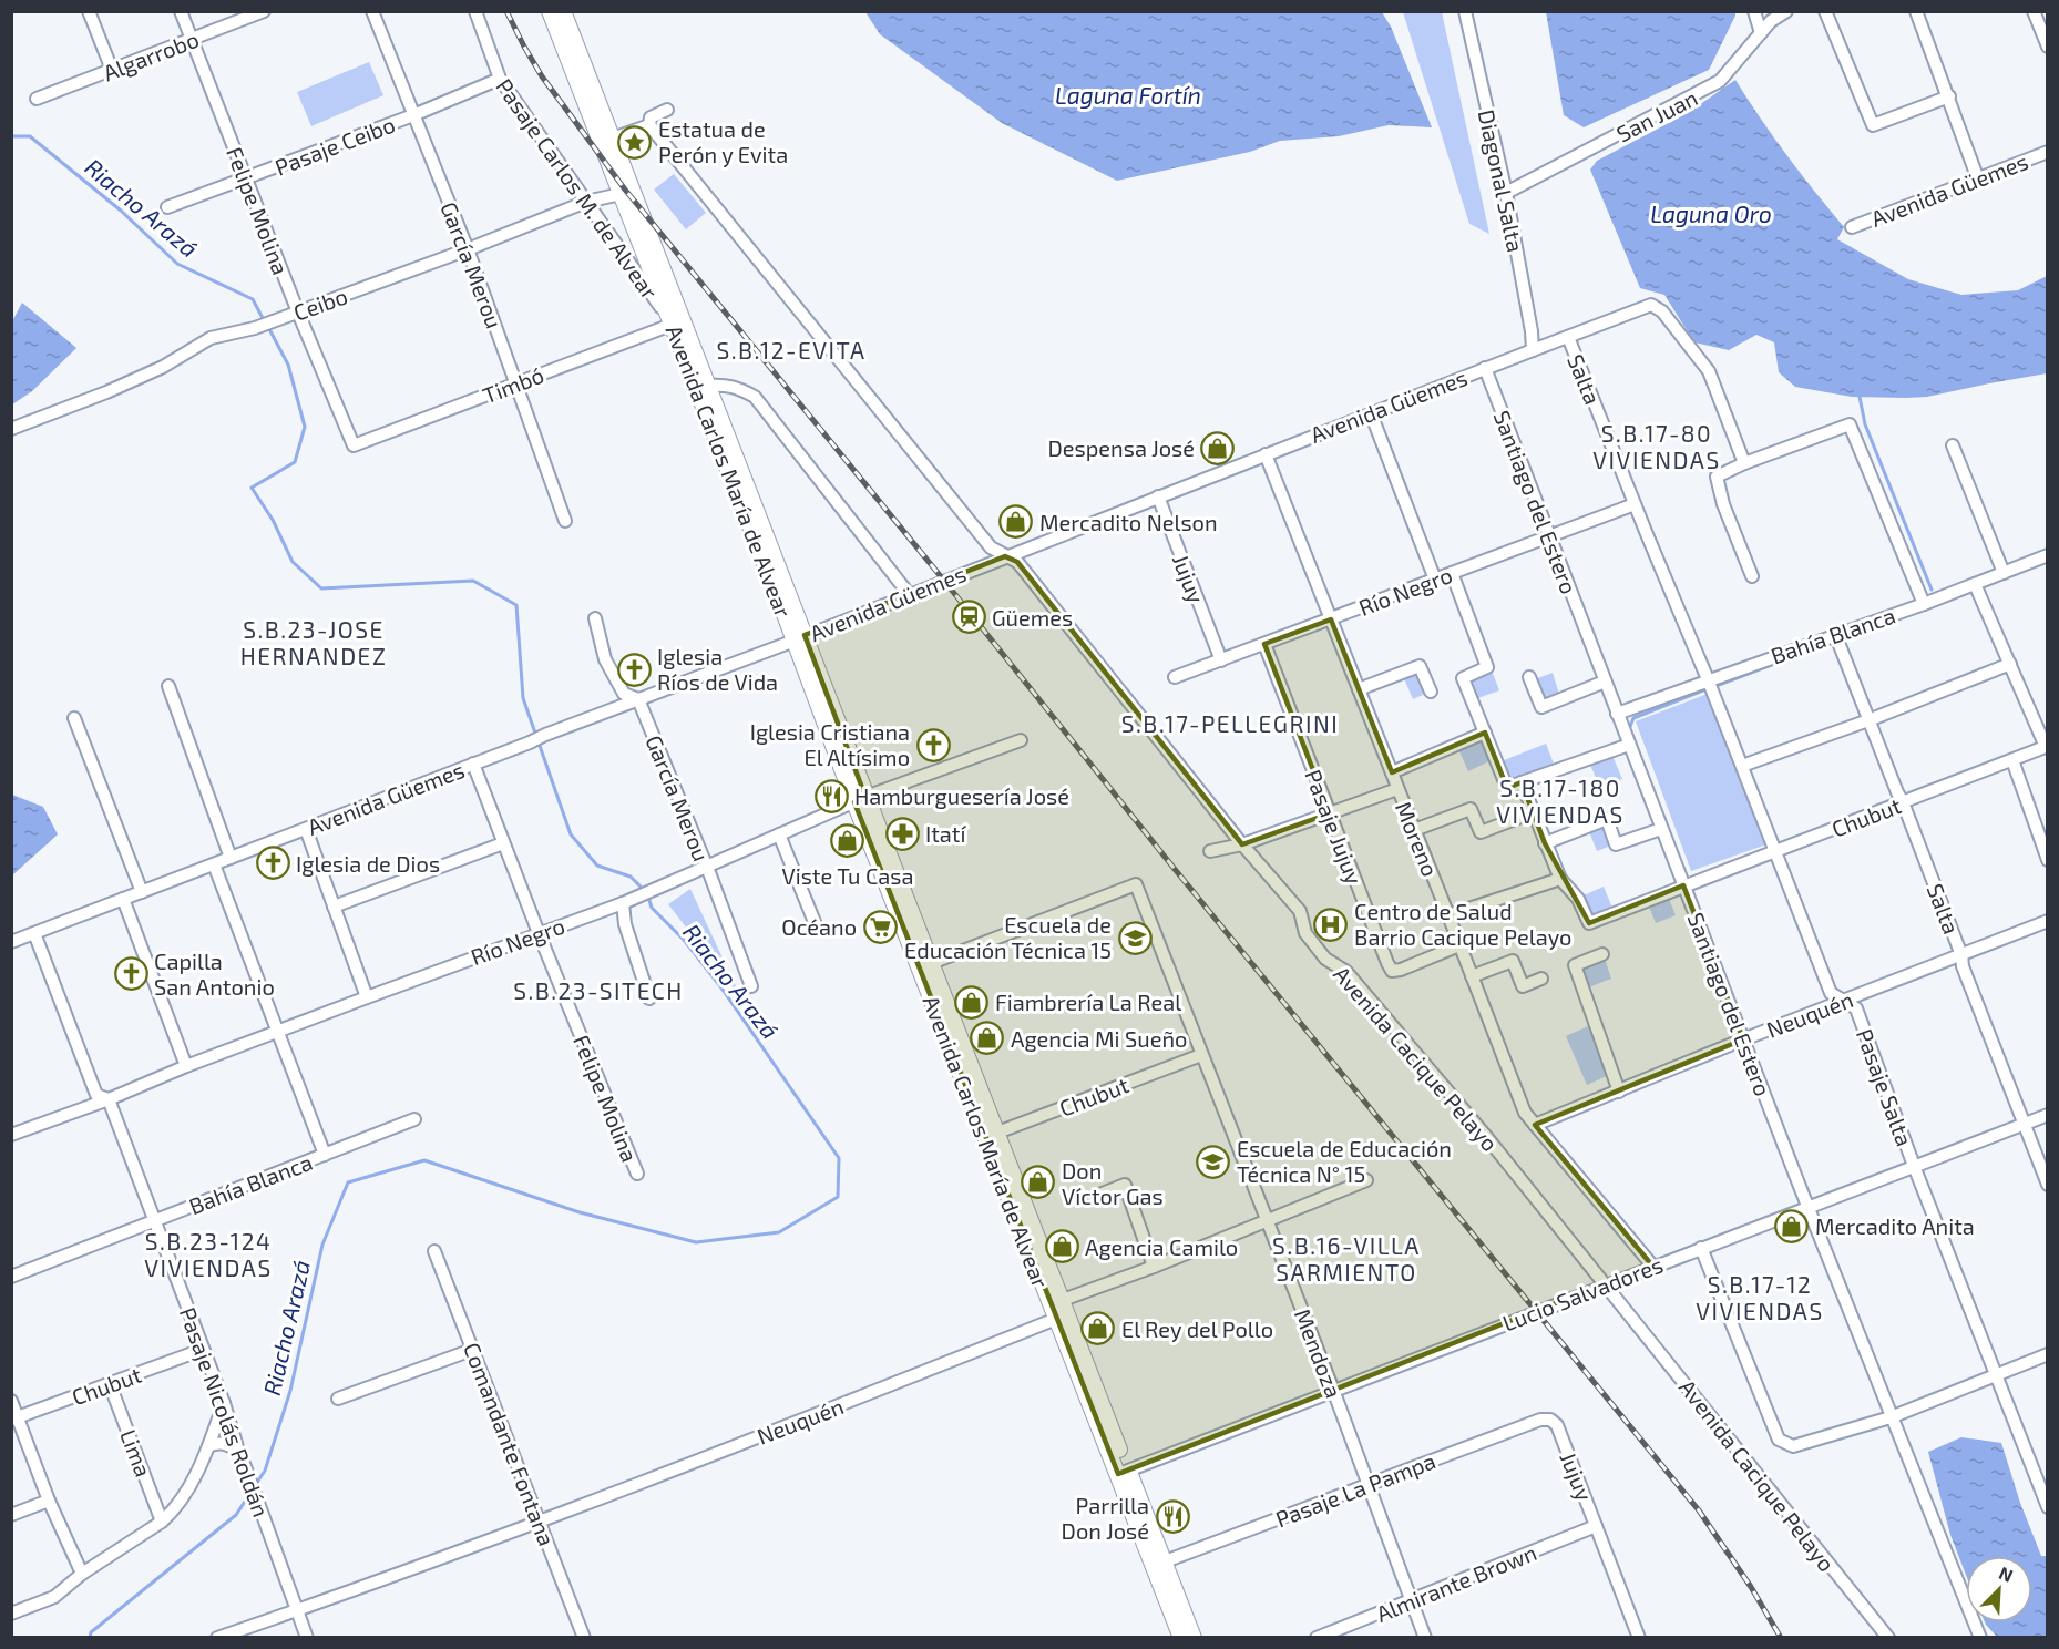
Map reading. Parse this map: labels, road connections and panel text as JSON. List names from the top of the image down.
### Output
{
  "streets": {
    "main road": ["Avenida Carlos María de Alvear"],
    "street": [
      "Algarrobo",
      "San Juan",
      "Pasaje Ceibo",
      "Diagonal Salta",
      "Pasaje Carlos M. de Alvear",
      "Avenida Güemes",
      "Felipe Molina",
      "García Merou",
      "Ceibo",
      "Salta",
      "Timbó",
      "Santiago del Estero",
      "Jujuy",
      "Río Negro",
      "Bahía Blanca",
      "Chubut",
      "Pasaje Jujuy",
      "Moreno",
      "Neuquén",
      "Avenida Cacique Pelayo",
      "Pasaje Salta",
      "Lucio Salvadores",
      "Mendoza",
      "Pasaje Nicolás Roldán",
      "Comandante Fontana",
      "Lima",
      "Pasaje La Pampa",
      "Almirante Brown"
    ]
  },
  "crossings": [
    ["Algarrobo", "Felipe Molina"],
    ["San Juan", "Diagonal Salta"],
    ["Pasaje Ceibo", "Pasaje Carlos M. de Alvear"],
    ["Pasaje Ceibo", "Felipe Molina"],
    ["Pasaje Ceibo", "García Merou"],
    ["Diagonal Salta", "Avenida Güemes"],
    ["Pasaje Carlos M. de Alvear", "Ceibo"],
    ["Pasaje Carlos M. de Alvear", "Timbó"],
    ["Pasaje Carlos M. de Alvear", "Avenida Carlos María de Alvear"],
    ["Avenida Güemes", "Felipe Molina"],
    ["Avenida Güemes", "García Merou"],
    ["Avenida Güemes", "Salta"],
    ["Avenida Güemes", "Avenida Carlos María de Alvear"],
    ["Avenida Güemes", "Santiago del Estero"],
    ["Avenida Güemes", "Jujuy"],
    ["Avenida Güemes", "Moreno"],
    ["Avenida Güemes", "Avenida Cacique Pelayo"],
    ["Avenida Güemes", "Pasaje Nicolás Roldán"],
    ["Felipe Molina", "Ceibo"],
    ["Felipe Molina", "Timbó"],
    ["Felipe Molina", "Río Negro"],
    ["García Merou", "Ceibo"],
    ["García Merou", "Timbó"],
    ["García Merou", "Río Negro"],
    ["Ceibo", "Avenida Carlos María de Alvear"],
    ["Salta", "Río Negro"],
    ["Salta", "Bahía Blanca"],
    ["Salta", "Chubut"],
    ["Salta", "Neuquén"],
    ["Salta", "Pasaje Salta"],
    ["Salta", "Lucio Salvadores"],
    ["Timbó", "Avenida Carlos María de Alvear"],
    ["Avenida Carlos María de Alvear", "Río Negro"],
    ["Avenida Carlos María de Alvear", "Chubut"],
    ["Avenida Carlos María de Alvear", "Neuquén"],
    ["Avenida Carlos María de Alvear", "Lucio Salvadores"],
    ["Avenida Carlos María de Alvear", "Mendoza"],
    ["Avenida Carlos María de Alvear", "Pasaje La Pampa"],
    ["Santiago del Estero", "Río Negro"],
    ["Santiago del Estero", "Bahía Blanca"],
    ["Santiago del Estero", "Chubut"],
    ["Santiago del Estero", "Neuquén"],
    ["Santiago del Estero", "Lucio Salvadores"],
    ["Jujuy", "Río Negro"],
    ["Jujuy", "Pasaje La Pampa"],
    ["Jujuy", "Almirante Brown"],
    ["Río Negro", "Pasaje Jujuy"],
    ["Río Negro", "Moreno"],
    ["Río Negro", "Pasaje Nicolás Roldán"],
    ["Bahía Blanca", "Pasaje Salta"],
    ["Bahía Blanca", "Pasaje Nicolás Roldán"],
    ["Chubut", "Pasaje Salta"],
    ["Chubut", "Mendoza"],
    ["Chubut", "Pasaje Nicolás Roldán"],
    ["Chubut", "Lima"],
    ["Pasaje Jujuy", "Moreno"],
    ["Moreno", "Neuquén"],
    ["Moreno", "Lucio Salvadores"],
    ["Neuquén", "Pasaje Salta"],
    ["Neuquén", "Pasaje Nicolás Roldán"],
    ["Neuquén", "Comandante Fontana"],
    ["Avenida Cacique Pelayo", "Lucio Salvadores"],
    ["Pasaje Salta", "Lucio Salvadores"],
    ["Lucio Salvadores", "Mendoza"],
    ["Mendoza", "Pasaje La Pampa"],
    ["Mendoza", "Almirante Brown"]
  ],
  "districts": [
    "S.B.12-EVITA",
    "S.B.17-80 VIVIENDAS",
    "S.B.23-JOSE HERNANDEZ",
    "S.B.17-PELLEGRINI",
    "S.B.17-180 VIVIENDAS",
    "S.B.23-SITECH",
    "S.B.23-124 VIVIENDAS",
    "S.B.16-VILLA SARMIENTO",
    "S.B.17-12 VIVIENDAS"
  ],
  "water": ["Laguna Fortín", "Riacho Arazá", "Laguna Oro"],
  "places": {
    "place": ["Estatua de Perón y Evita"],
    "shop": [
      "Despensa José",
      "Mercadito Nelson",
      "Viste Tu Casa",
      "Fiambrería La Real",
      "Agencia Mi Sueño",
      "Don Víctor Gas",
      "Mercadito Anita",
      "Agencia Camilo",
      "El Rey del Pollo"
    ],
    "station": ["Güemes"],
    "church": [
      "Iglesia Ríos de Vida",
      "Iglesia Cristiana El Altísimo",
      "Iglesia de Dios",
      "Capilla San Antonio"
    ],
    "restaurant": ["Hamburguesería José", "Parrilla Don José"],
    "pharmacy": ["Itatí"],
    "hospital": ["Centro de Salud Barrio Cacique Pelayo"],
    "supermarket": ["Océano"],
    "school or university": ["Escuela de Educación Técnica 15", "Escuela de Educación Técnica N° 15"]
  },
  "north": "top right"
}
